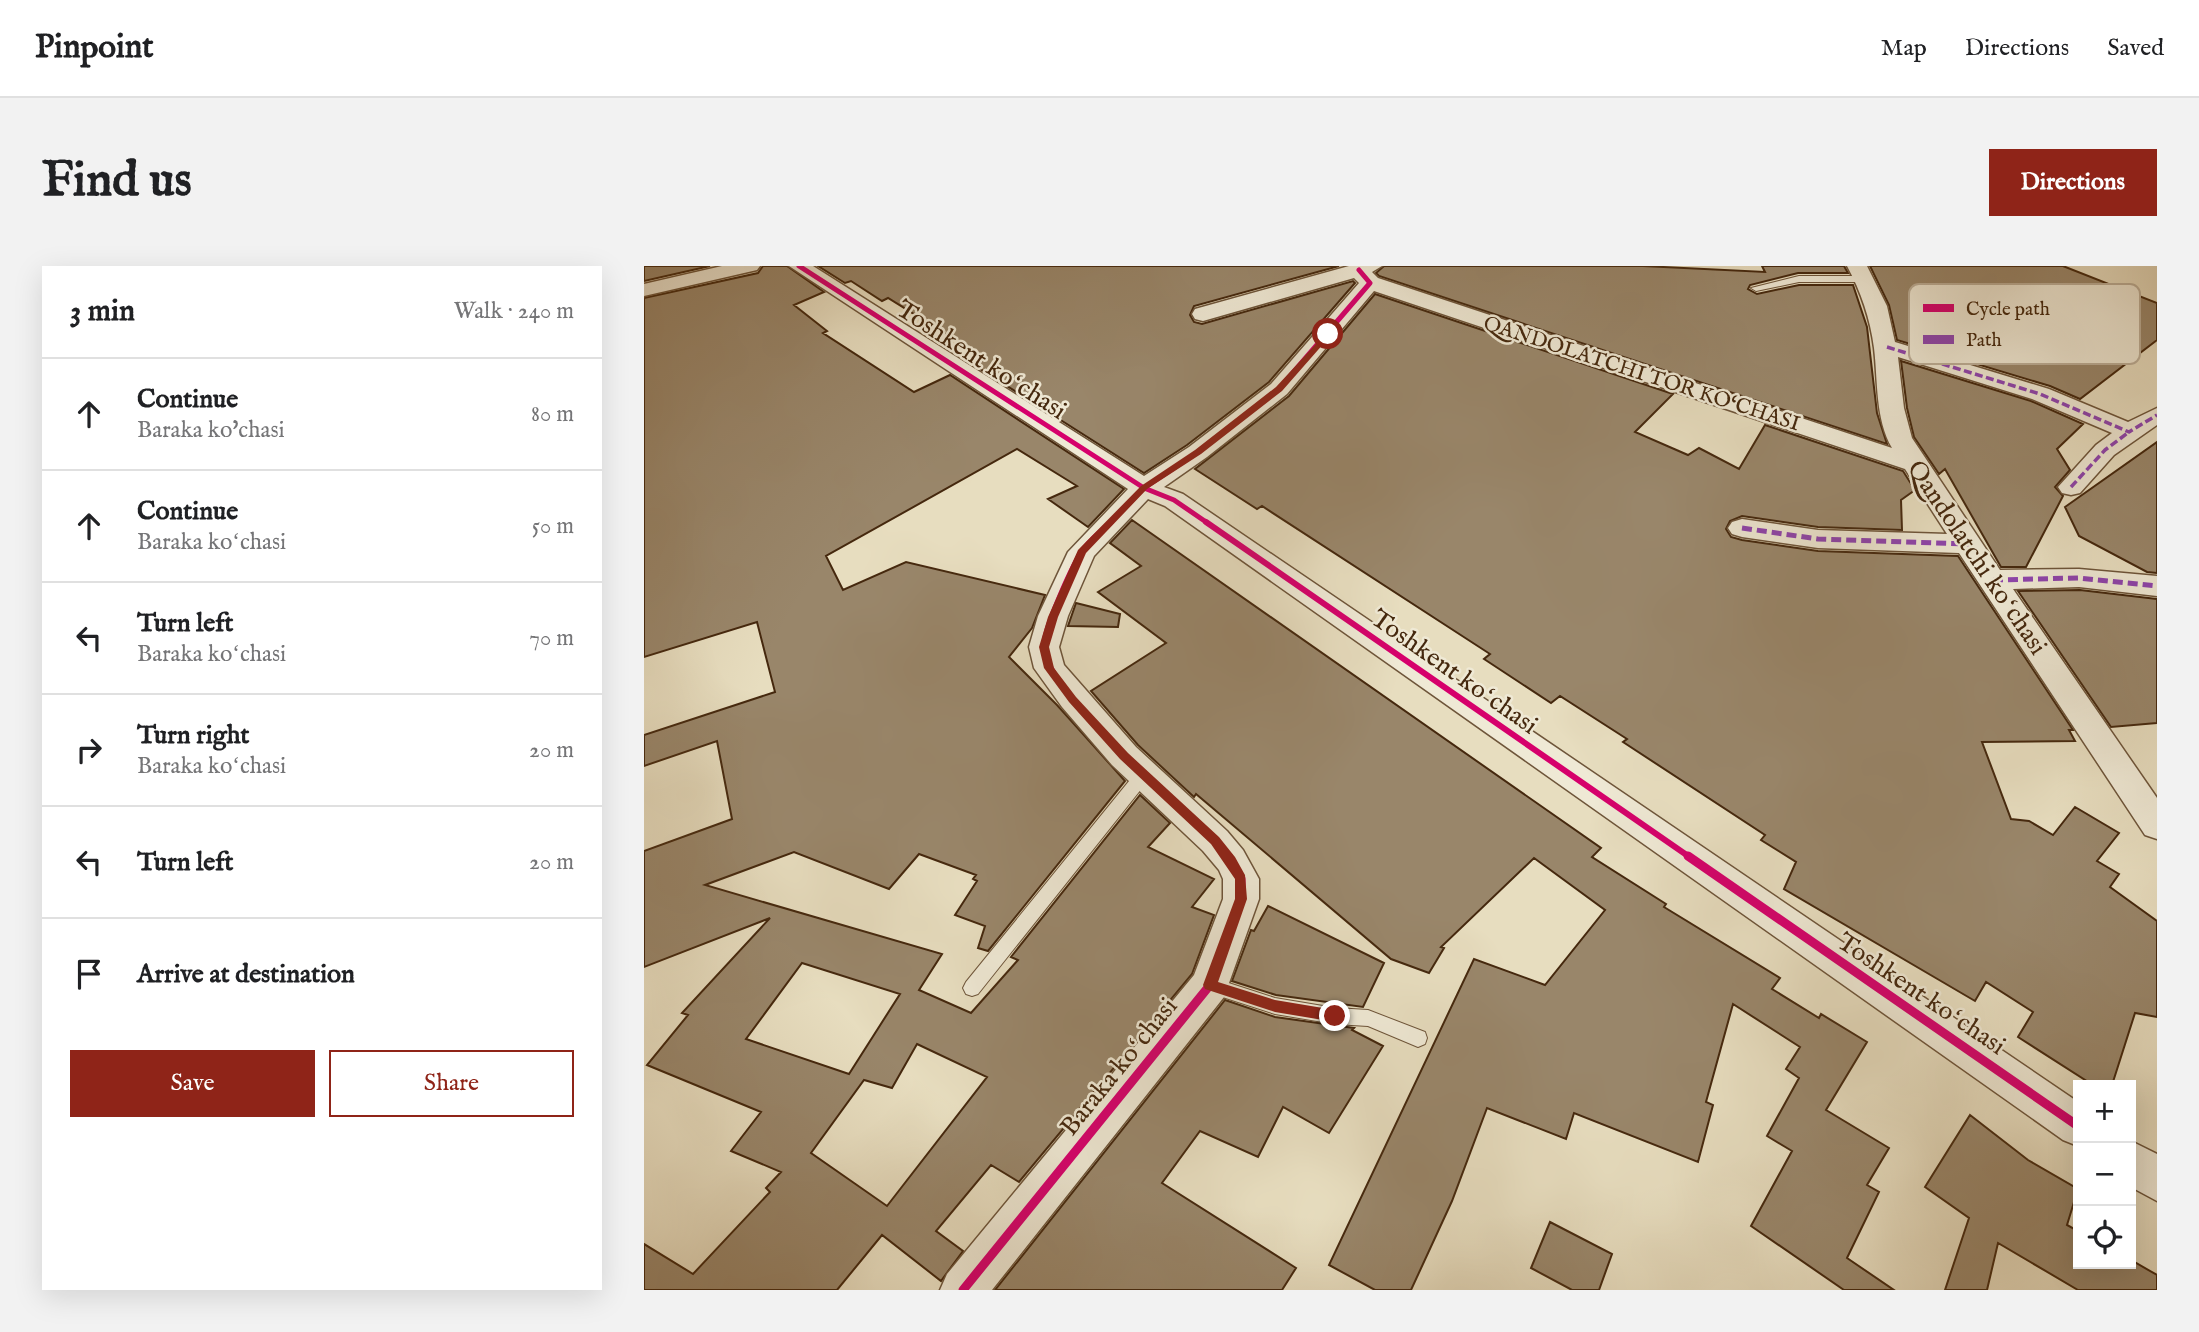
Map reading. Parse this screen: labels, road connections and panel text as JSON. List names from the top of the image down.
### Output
{
  "streets": {
    "street": [
      "Toshkent koʻchasi",
      "QANDOLATCHI TOR KO‘CHASI",
      "Qandolatchi koʻchasi",
      "Baraka koʻchasi"
    ]
  },
  "crossings": [
    ["Toshkent koʻchasi", "Baraka koʻchasi"],
    ["QANDOLATCHI TOR KO‘CHASI", "Qandolatchi koʻchasi"],
    ["QANDOLATCHI TOR KO‘CHASI", "Baraka koʻchasi"]
  ],
  "legend": ["Cycle path", "Path"],
  "page": {
    "header": "Pinpoint",
    "nav": ["Map", "Directions", "Saved"],
    "buttons": [
      "Directions",
      ["Save", "Share"]
    ],
    "title": "Find us",
    "heading": ["3 min", "Walk · 240 m"],
    "list": [
      ["Continue", "Baraka ko'chasi", "80 m"],
      ["Continue", "Baraka koʻchasi", "50 m"],
      ["Turn left", "Baraka koʻchasi", "70 m"],
      ["Turn right", "Baraka koʻchasi", "20 m"],
      ["Turn left", "20 m"],
      "Arrive at destination"
    ],
    "map_buttons": ["+", "−"]
  }
}
